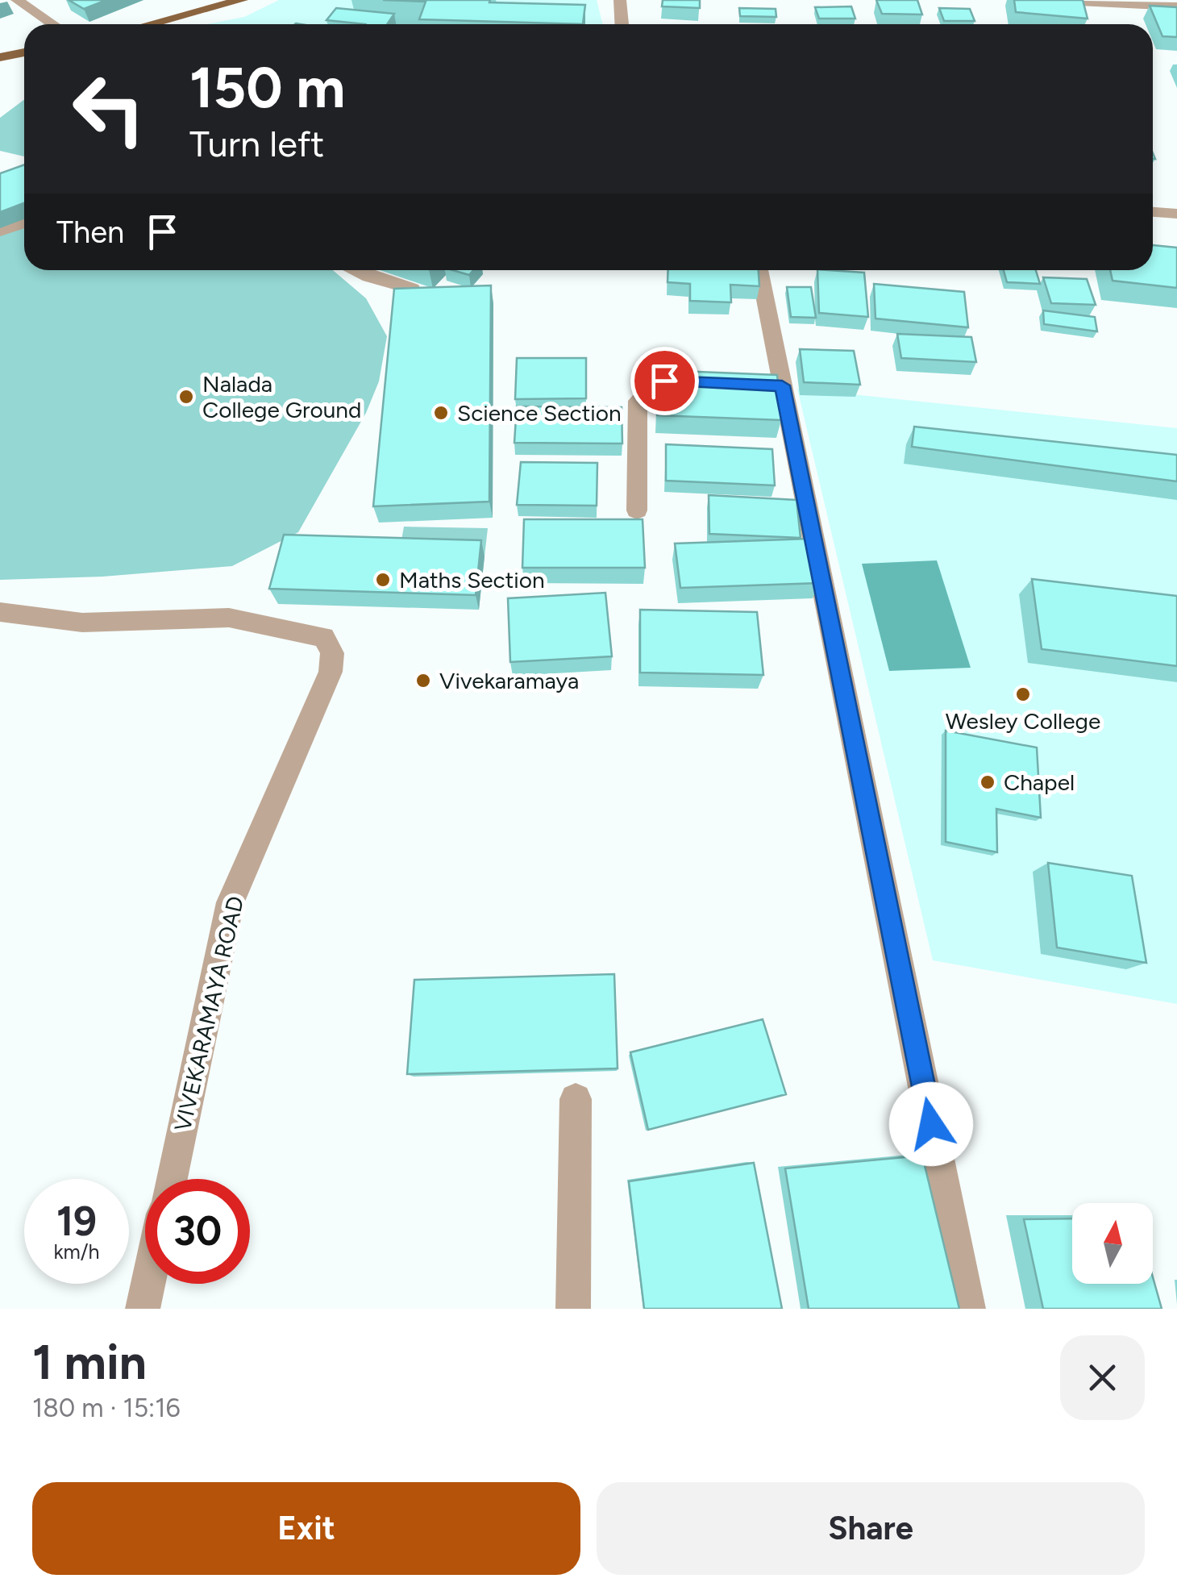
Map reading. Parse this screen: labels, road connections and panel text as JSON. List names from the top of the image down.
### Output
{
  "streets": {
    "street": ["VIVEKARAMAYA ROAD"]
  },
  "places": [
    "Nalada College Ground",
    "Science Section",
    "Maths Section",
    "Vivekaramaya",
    "Wesley College",
    "Chapel"
  ],
  "north": "top",
  "page": {
    "turn": ["150 m", "Turn left"],
    "then": "Then",
    "speed": "19 km/h",
    "limit": "30",
    "heading": ["1 min", "180 m · 15:16"],
    "buttons": ["Exit", "Share"]
  }
}
